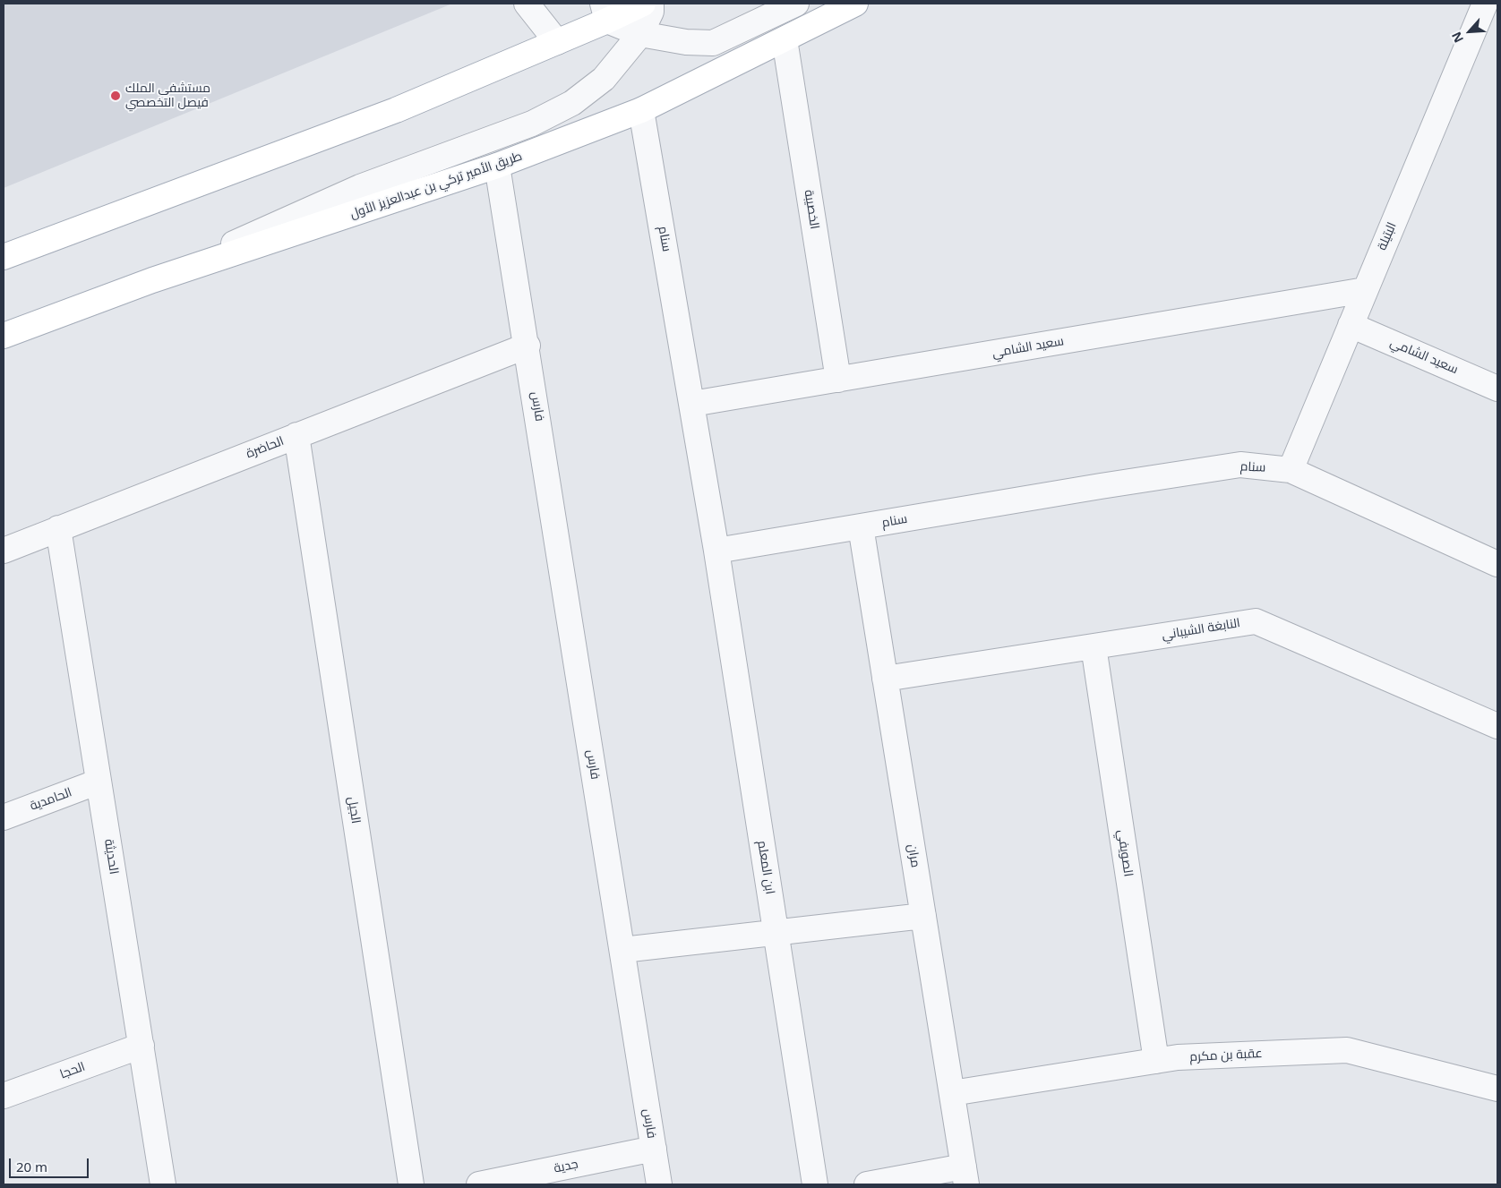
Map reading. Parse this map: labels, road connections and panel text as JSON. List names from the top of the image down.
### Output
{
  "streets": {
    "main road": ["طريق الأمير تركي بن عبدالعزيز الأول"],
    "street": [
      "الخصيبة",
      "البتيلة",
      "سنام",
      "سعيد الشامي",
      "فارس",
      "الحاضرة",
      "النابغة الشيباني",
      "الحامدية",
      "الجيل",
      "الصويفي",
      "مران",
      "الحديثة",
      "ابن المعلم",
      "عقبة بن مكرم",
      "الحجا",
      "جدية"
    ]
  },
  "crossings": [
    ["طريق الأمير تركي بن عبدالعزيز الأول", "الخصيبة"],
    ["طريق الأمير تركي بن عبدالعزيز الأول", "سنام"],
    ["طريق الأمير تركي بن عبدالعزيز الأول", "فارس"],
    ["الخصيبة", "سعيد الشامي"],
    ["البتيلة", "سنام"],
    ["البتيلة", "سعيد الشامي"],
    ["سنام", "سعيد الشامي"],
    ["سنام", "مران"],
    ["سنام", "ابن المعلم"],
    ["فارس", "الحاضرة"],
    ["فارس", "جدية"],
    ["الحاضرة", "الجيل"],
    ["الحاضرة", "الحديثة"],
    ["النابغة الشيباني", "الصويفي"],
    ["النابغة الشيباني", "مران"],
    ["الحامدية", "الحديثة"],
    ["الصويفي", "عقبة بن مكرم"],
    ["مران", "عقبة بن مكرم"],
    ["الحديثة", "الحجا"]
  ],
  "places": ["مستشفى الملك فيصل التخصصي"],
  "scale_bar": "20 m",
  "north": "bottom left"
}
